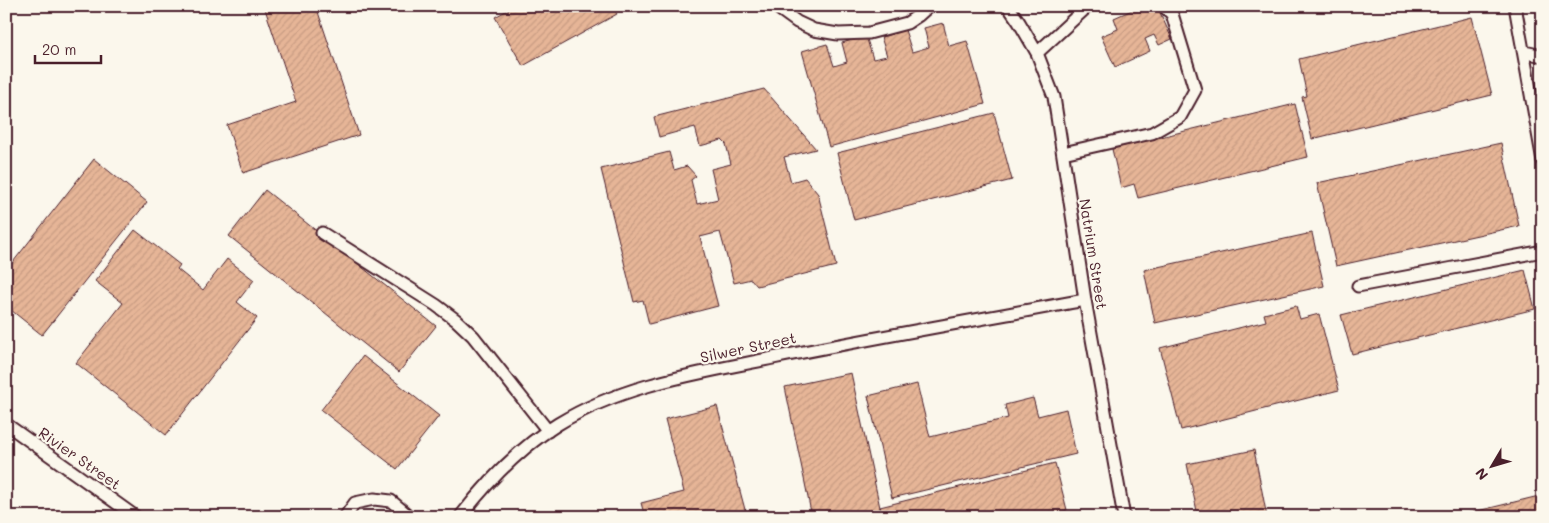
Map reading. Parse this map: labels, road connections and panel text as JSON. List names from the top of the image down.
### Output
{
  "streets": {
    "lane": ["Natrium Street", "Silwer Street", "Rivier Street"]
  },
  "crossings": [
    ["Natrium Street", "Silwer Street"]
  ],
  "scale_bar": "20 m",
  "north": "bottom left"
}
